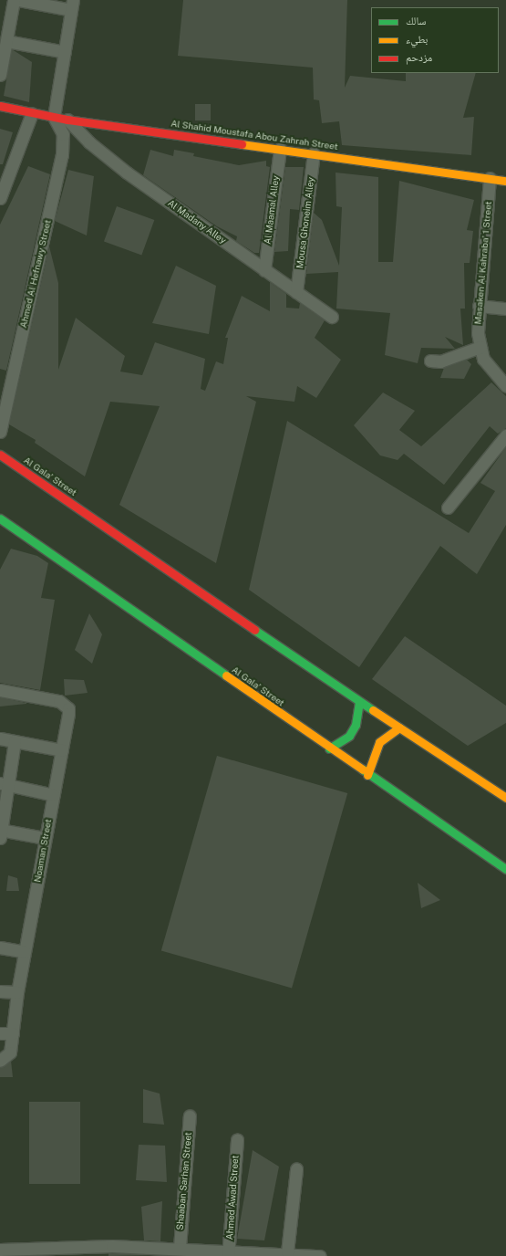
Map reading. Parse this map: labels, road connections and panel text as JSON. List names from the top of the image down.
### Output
{
  "streets": {
    "main road": ["Al Shahid Moustafa Abou Zahrah Street", "Al Gala' Street"],
    "street": [
      "Al Maamal Alley",
      "Al Madany Alley",
      "Mousa Ghoneim Alley",
      "Masaken Al Kahraba' 1 Street",
      "Ahmed Al Hefnawy Street",
      "Noaman Street",
      "Shaaban Sarhan Street",
      "Ahmed Awad Street"
    ]
  },
  "crossings": [
    ["Al Shahid Moustafa Abou Zahrah Street", "Al Maamal Alley"],
    ["Al Shahid Moustafa Abou Zahrah Street", "Al Madany Alley"],
    ["Al Shahid Moustafa Abou Zahrah Street", "Mousa Ghoneim Alley"],
    ["Al Shahid Moustafa Abou Zahrah Street", "Masaken Al Kahraba' 1 Street"],
    ["Al Shahid Moustafa Abou Zahrah Street", "Ahmed Al Hefnawy Street"],
    ["Al Maamal Alley", "Al Madany Alley"],
    ["Al Madany Alley", "Mousa Ghoneim Alley"]
  ],
  "legend": ["سالك", "بطيء", "مزدحم"]
}
